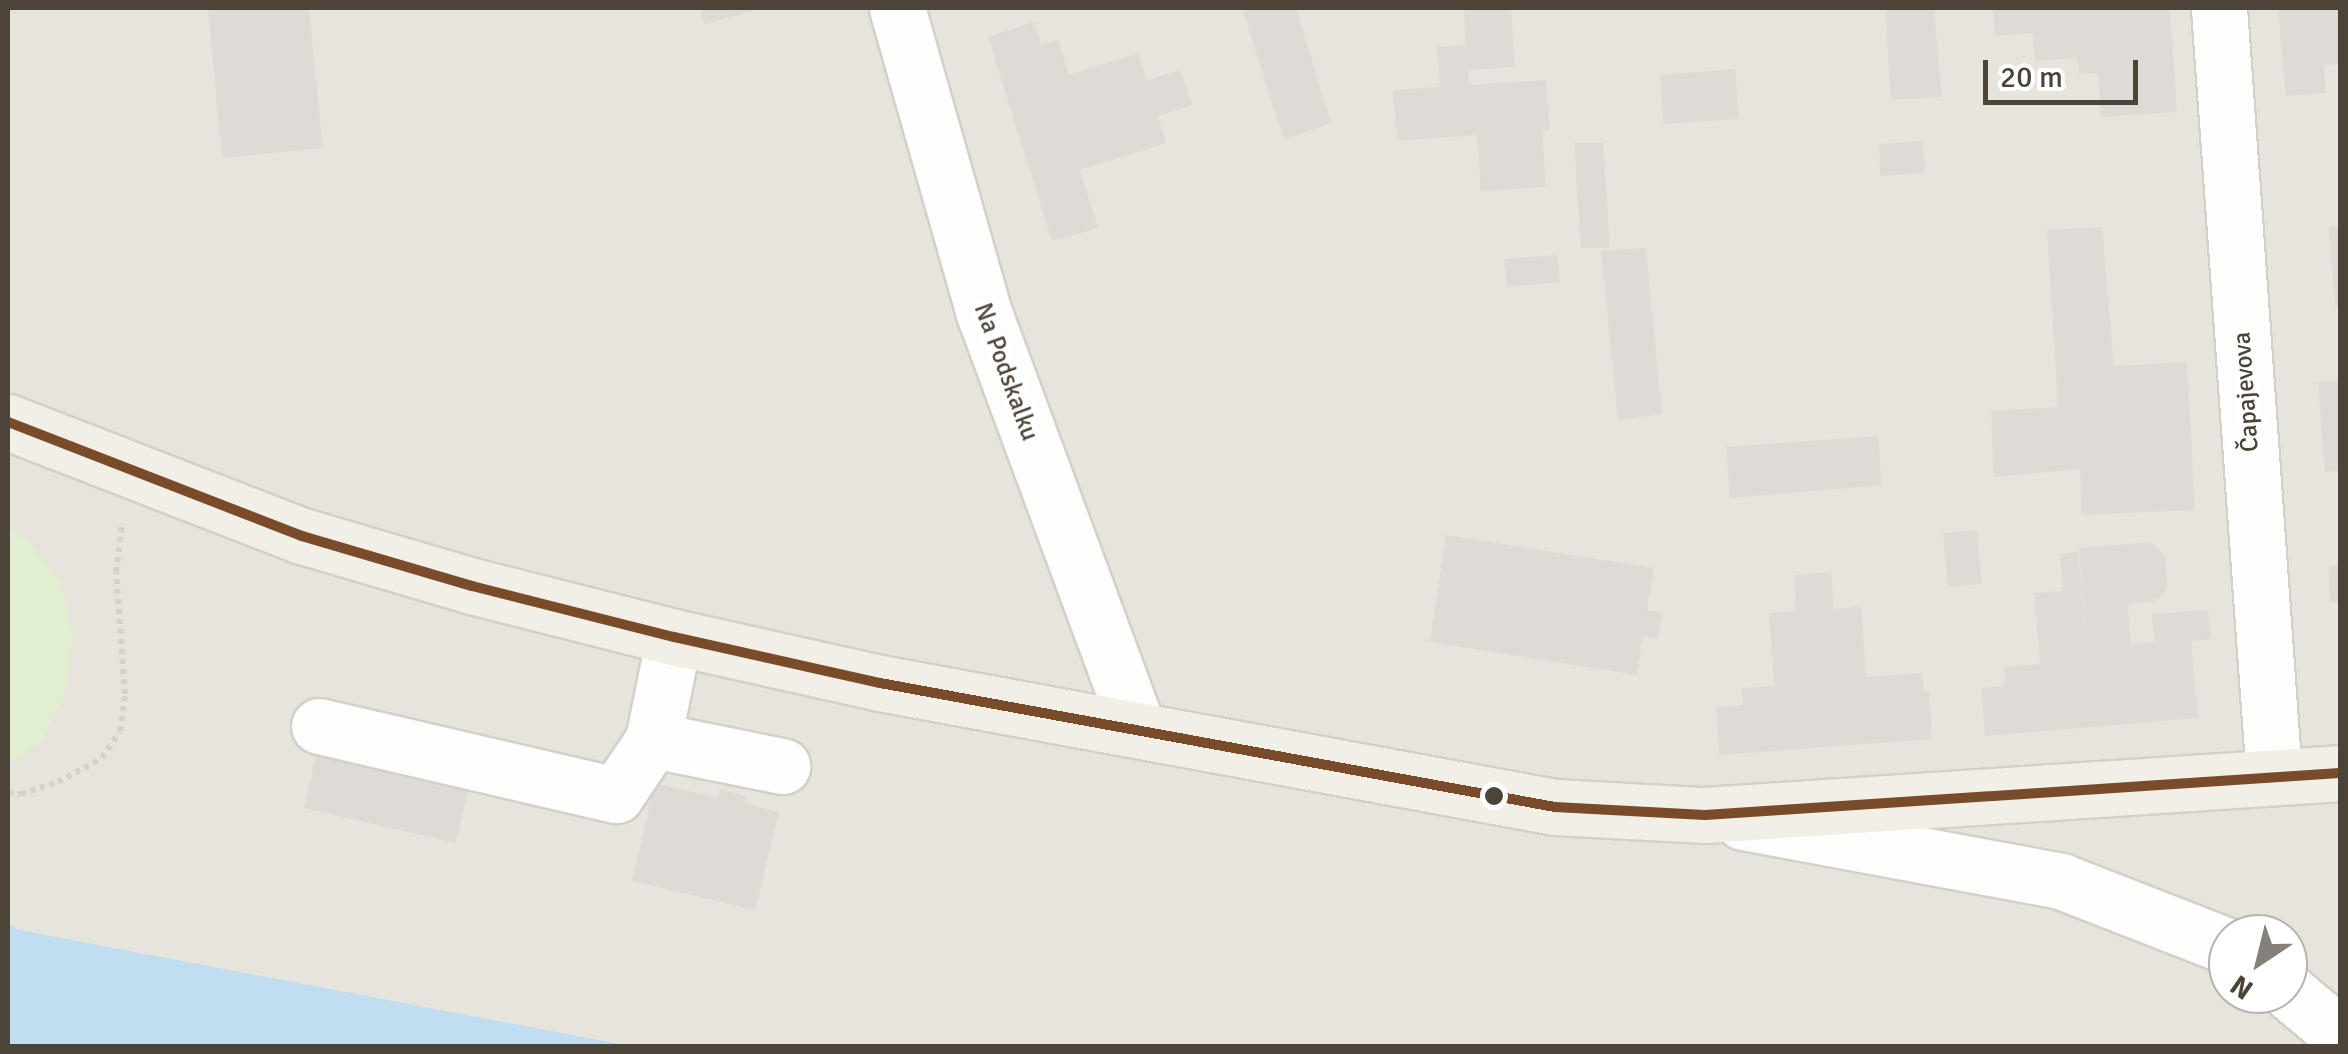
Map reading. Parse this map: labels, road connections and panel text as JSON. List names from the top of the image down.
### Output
{
  "streets": {
    "street": ["Na Podskalku", "Čapajevova"]
  },
  "scale_bar": "20 m",
  "north": "bottom left"
}
